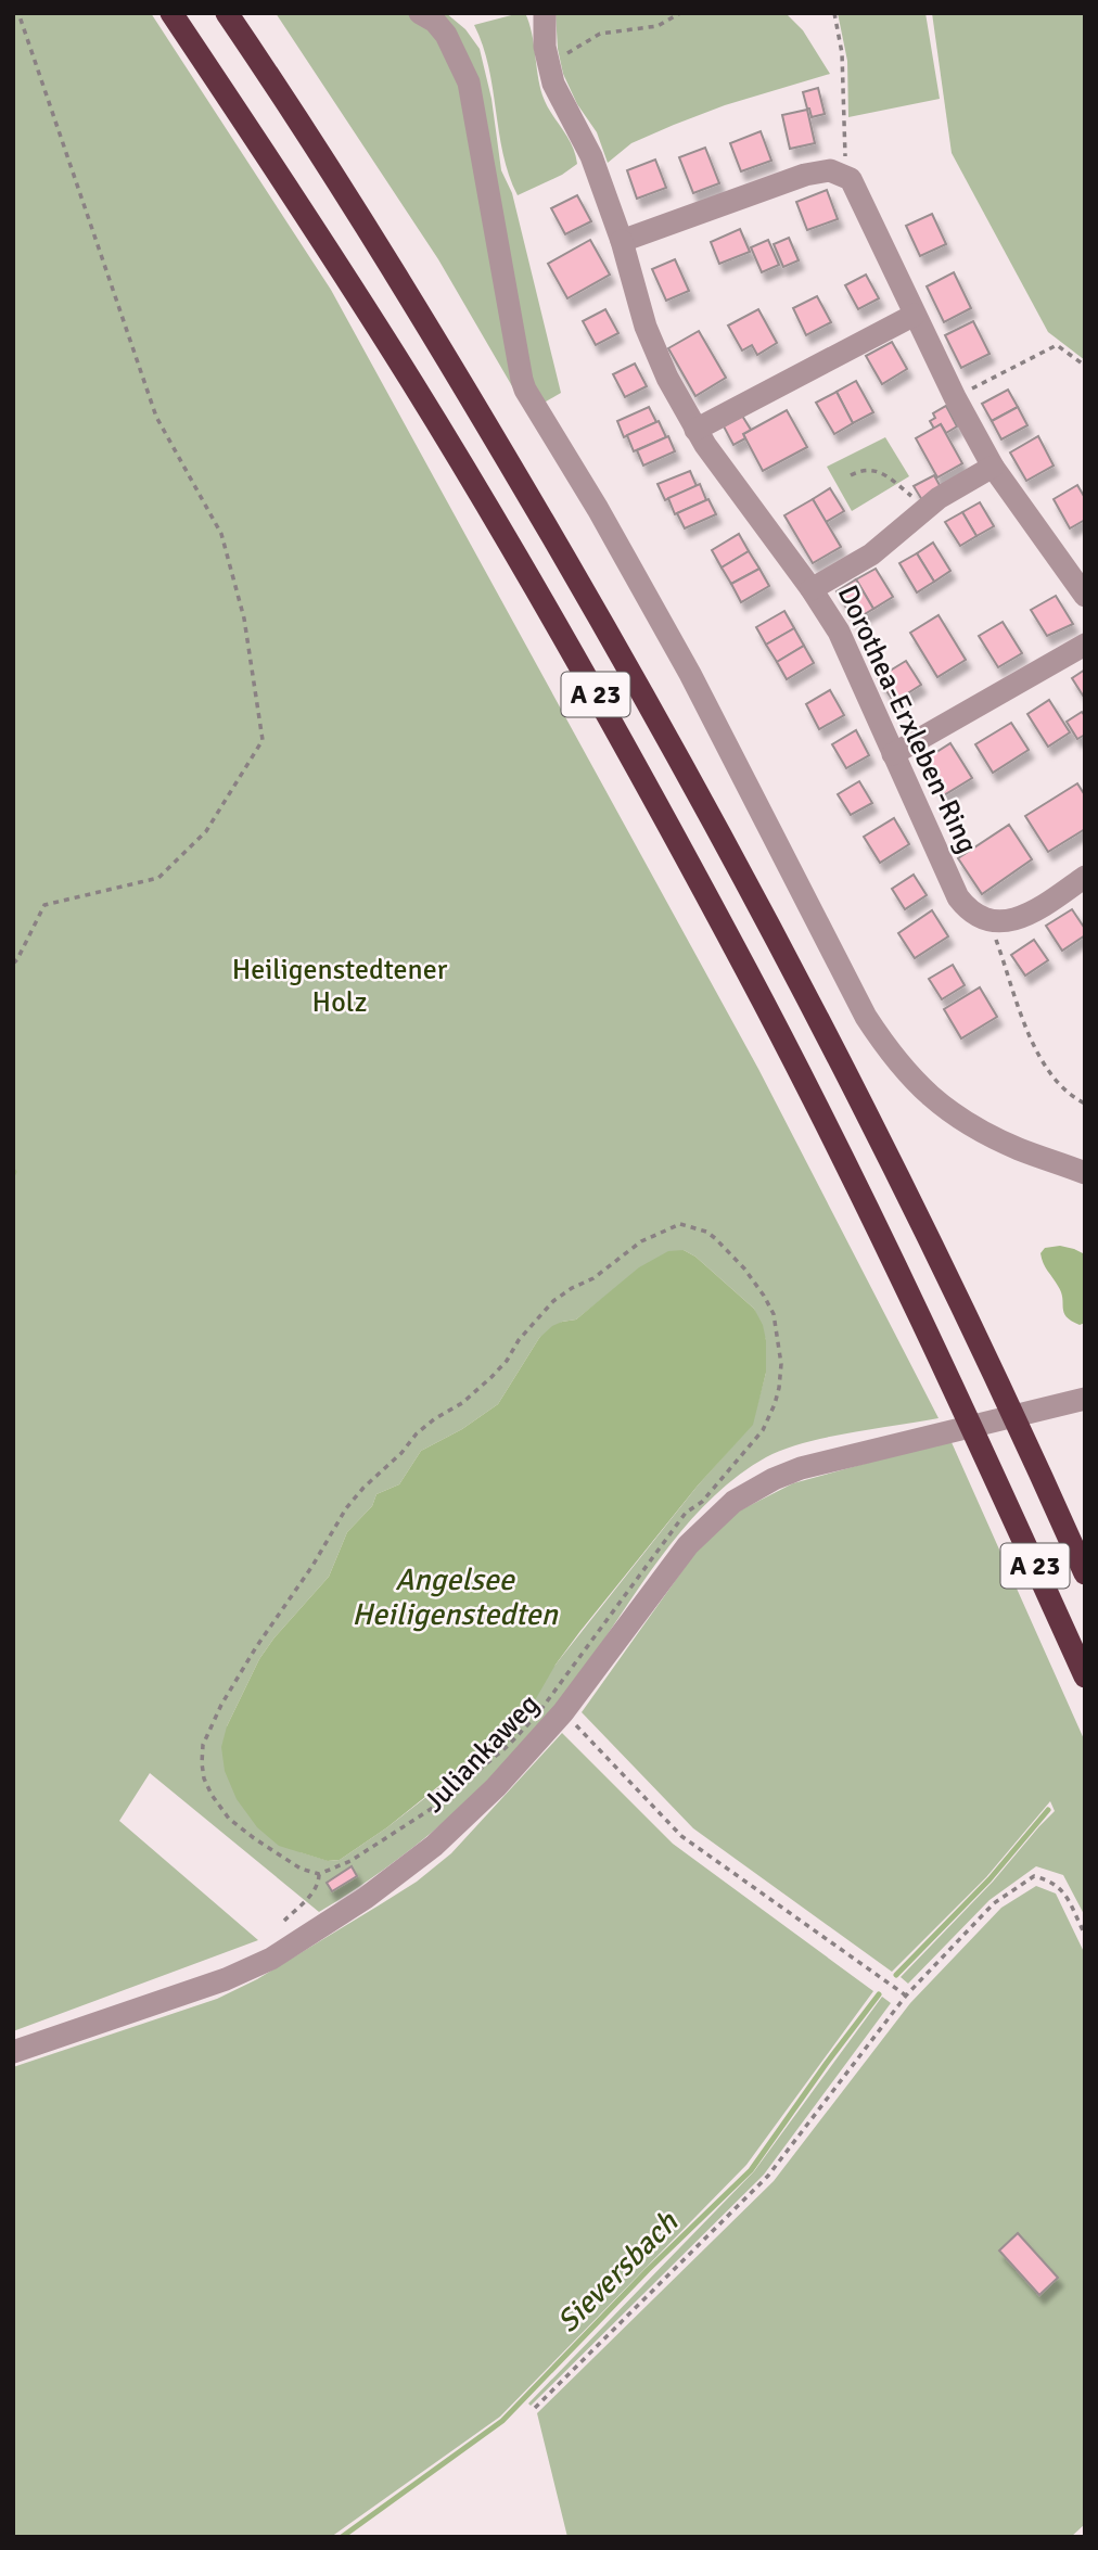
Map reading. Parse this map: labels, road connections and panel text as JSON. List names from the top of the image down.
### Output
{
  "streets": {
    "highway": ["A 23"],
    "street": ["Dorothea-Erxleben-Ring", "Juliankaweg"]
  },
  "water": ["Angelsee Heiligenstedten", "Sieversbach"],
  "parks": ["Heiligenstedtener Holz"]
}
